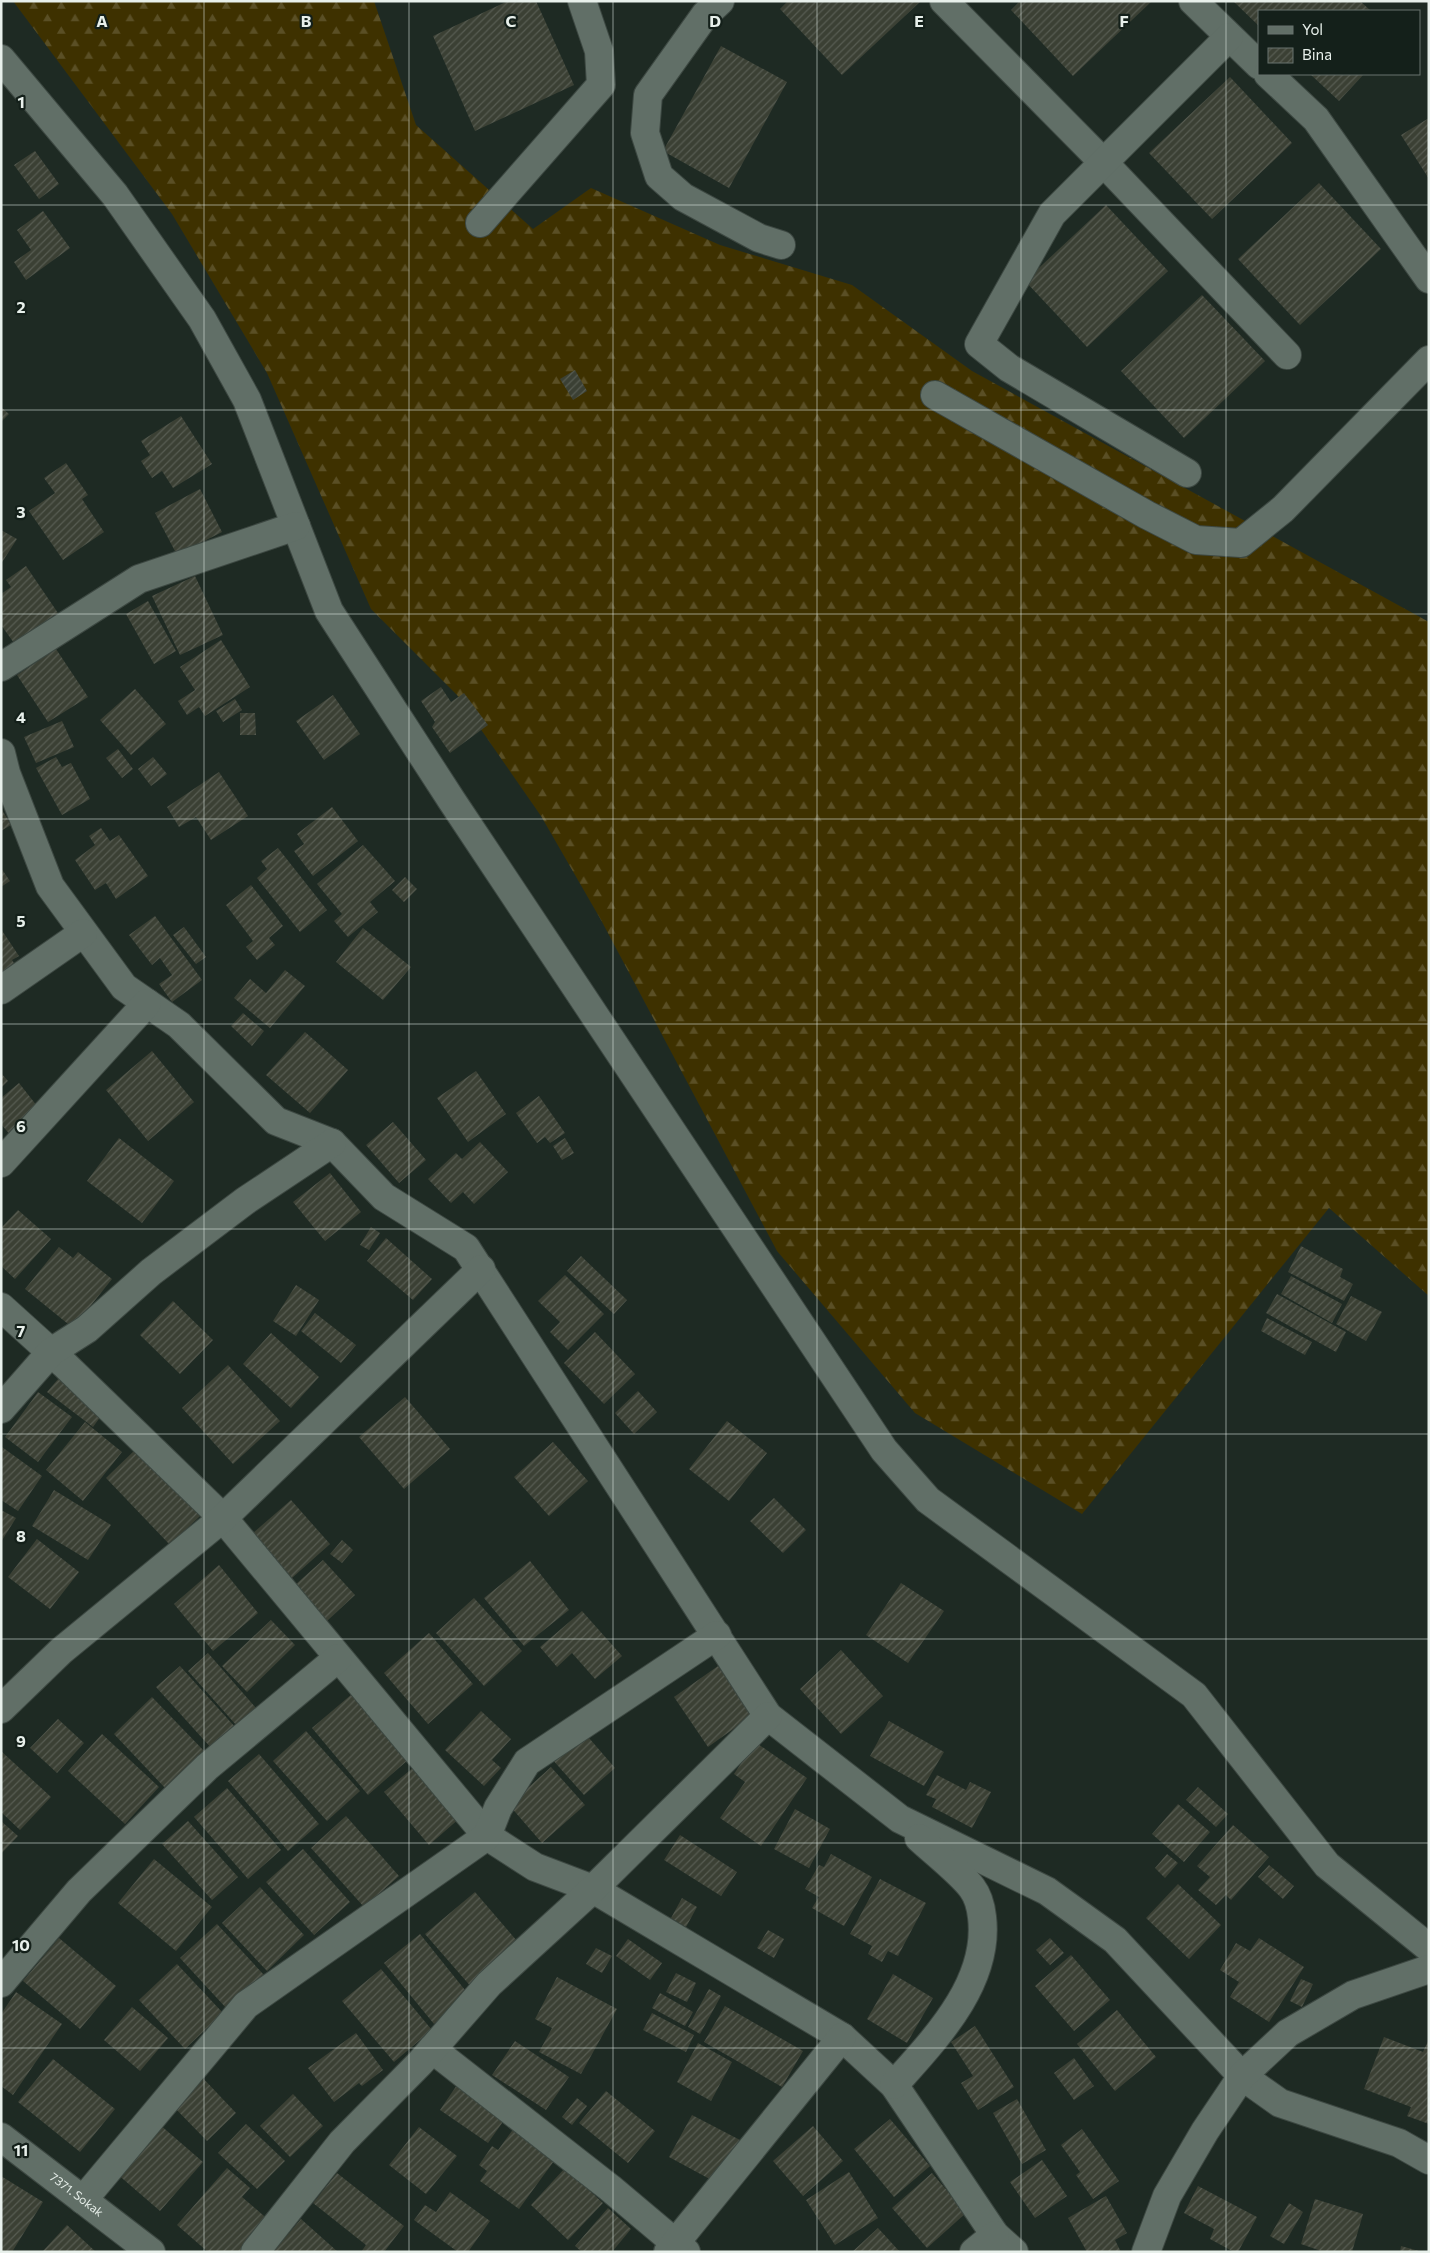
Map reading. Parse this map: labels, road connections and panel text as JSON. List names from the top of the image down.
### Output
{
  "streets": {
    "street": ["7371. Sokak"]
  },
  "legend": ["Yol", "Bina"],
  "grid": {
    "columns": [
      "A",
      "B",
      "C",
      "D",
      "E",
      "F"
    ],
    "rows": [
      "1",
      "2",
      "3",
      "4",
      "5",
      "6",
      "7",
      "8",
      "9",
      "10",
      "11"
    ]
  }
}
